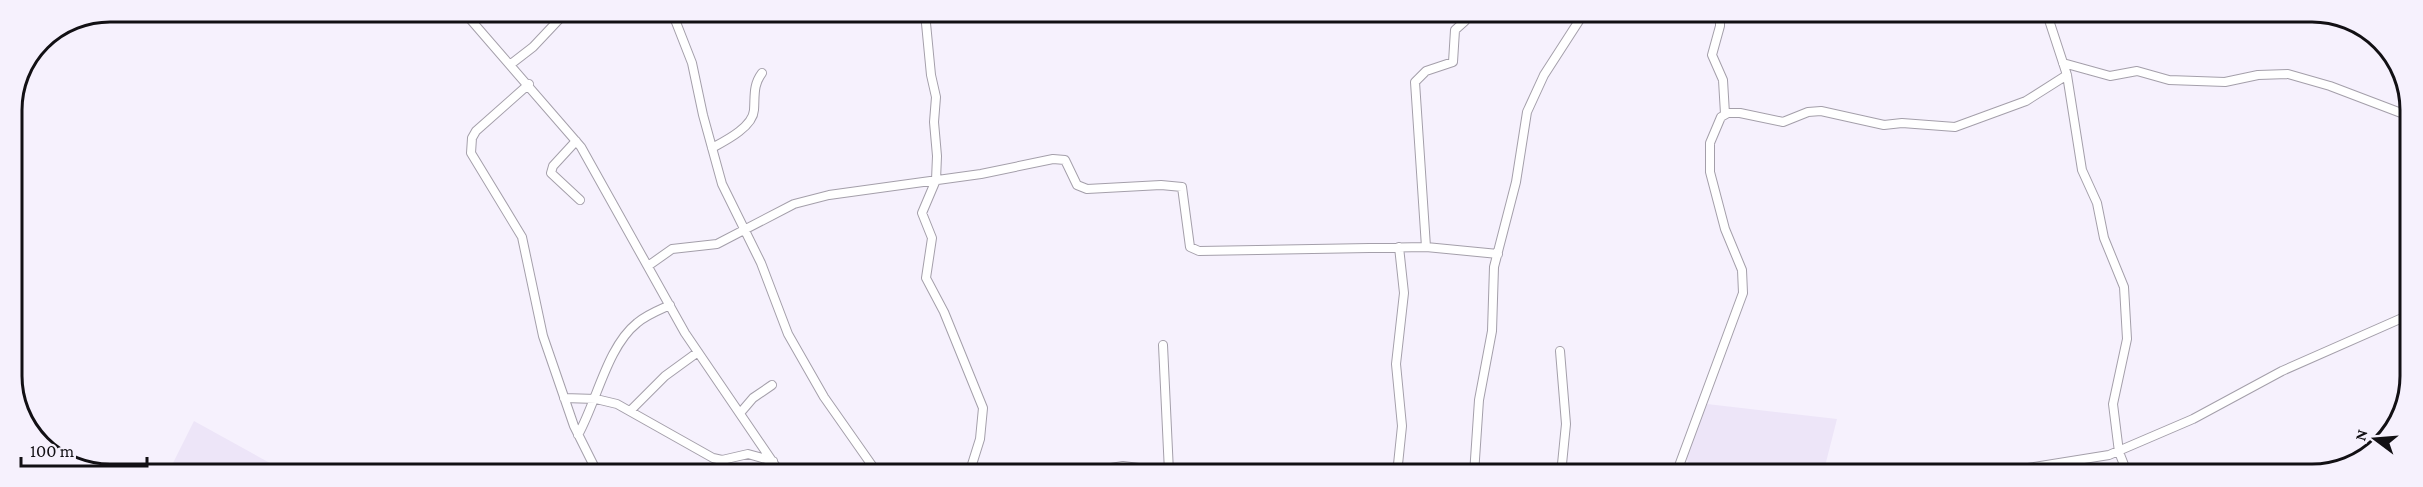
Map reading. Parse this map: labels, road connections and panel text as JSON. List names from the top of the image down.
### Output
{
  "scale_bar": "100 m",
  "north": "left"
}
